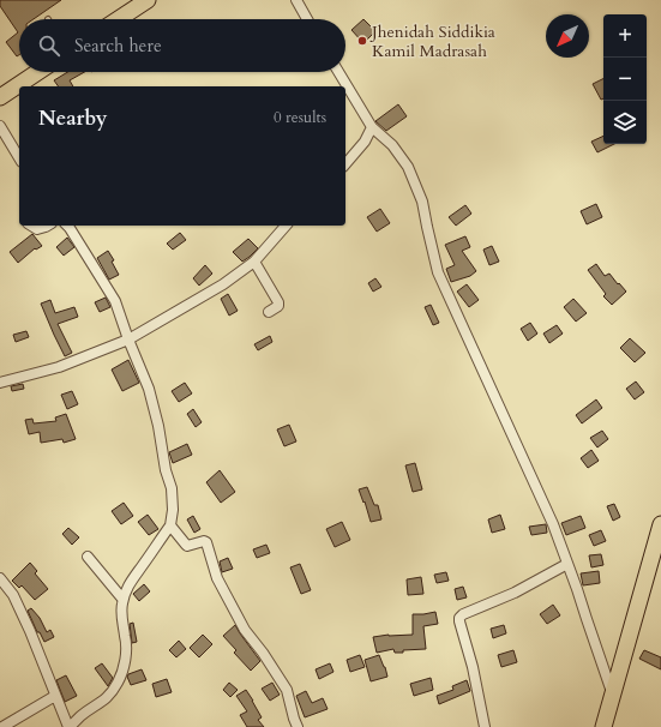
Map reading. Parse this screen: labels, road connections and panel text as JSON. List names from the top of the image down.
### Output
{
  "places": ["Jhenidah Siddikia Kamil Madrasah"],
  "north": "bottom left",
  "page": {
    "map_buttons": ["+", "−"],
    "search": "Search here",
    "heading": ["Nearby", "0 results"]
  }
}
